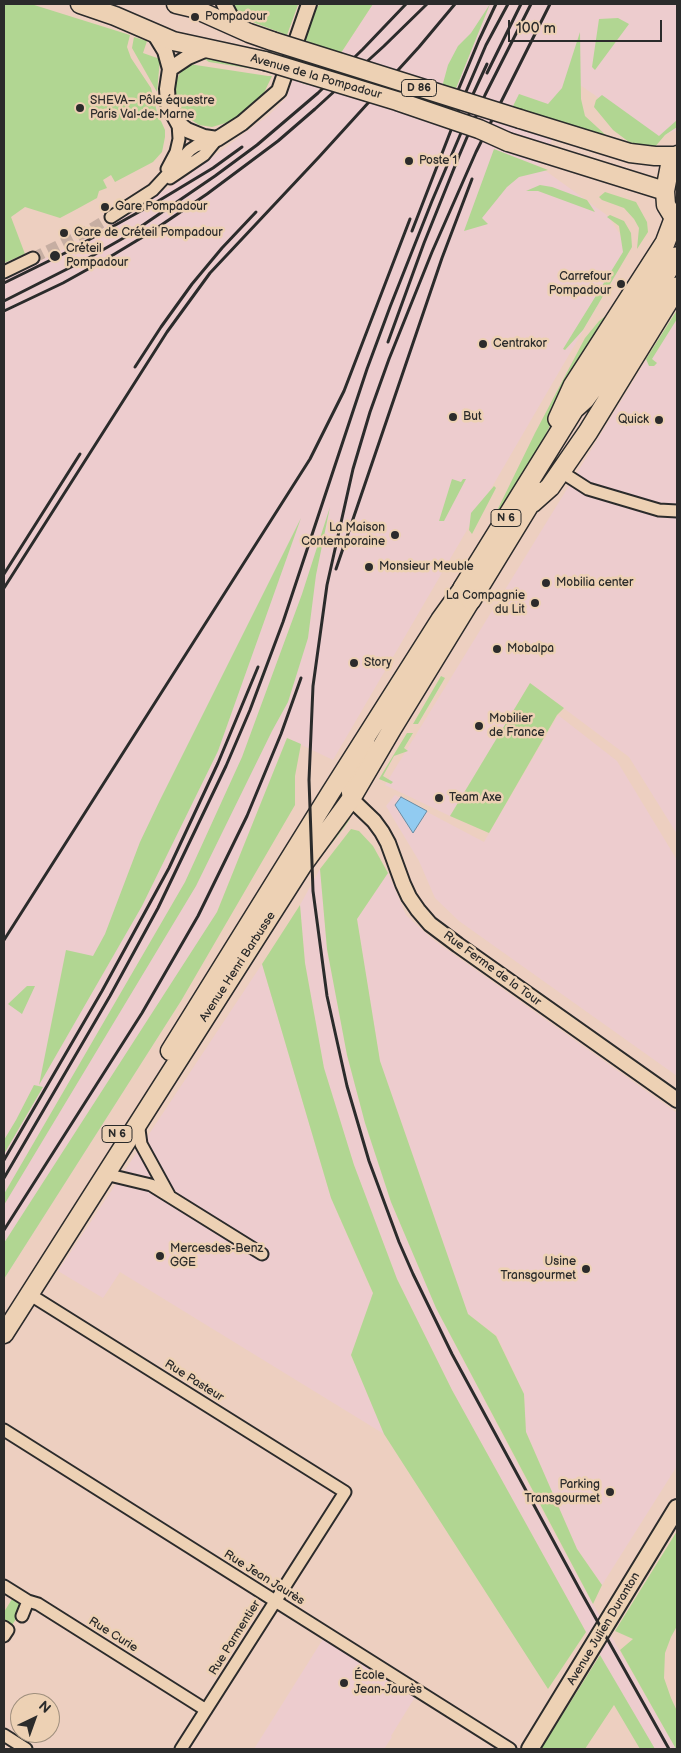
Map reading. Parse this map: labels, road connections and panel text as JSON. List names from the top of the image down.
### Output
{
  "streets": {
    "highway": ["N 6"],
    "main road": [
      "Avenue de la Pompadour",
      "D 86",
      "Avenue Henri Barbusse",
      "Avenue Julien Duranton"
    ],
    "street": [
      "Rue Ferme de la Tour",
      "Rue Pasteur",
      "Rue Jean Jaurès",
      "Rue Curie",
      "Rue Parmentier"
    ]
  },
  "crossings": [
    ["N 6", "Avenue Henri Barbusse"],
    ["Avenue Henri Barbusse", "Rue Ferme de la Tour"],
    ["Avenue Henri Barbusse", "Rue Pasteur"],
    ["Rue Pasteur", "Rue Parmentier"],
    ["Rue Jean Jaurès", "Rue Parmentier"],
    ["Rue Curie", "Rue Parmentier"]
  ],
  "places": [
    "Pompadour",
    "SHEVA– Pôle équestre Paris Val-de-Marne",
    "Poste 1",
    "Gare Pompadour",
    "Gare de Créteil Pompadour",
    "Créteil Pompadour",
    "Carrefour Pompadour",
    "Centrakor",
    "But",
    "Quick",
    "La Maison Contemporaine",
    "Monsieur Meuble",
    "Mobilia center",
    "La Compagnie du Lit",
    "Mobalpa",
    "Story",
    "Mobilier de France",
    "Team Axe",
    "Mercesdes-Benz GGE",
    "Usine Transgourmet",
    "Parking Transgourmet",
    "École Jean-Jaurès"
  ],
  "scale_bar": "100 m",
  "north": "top right"
}
